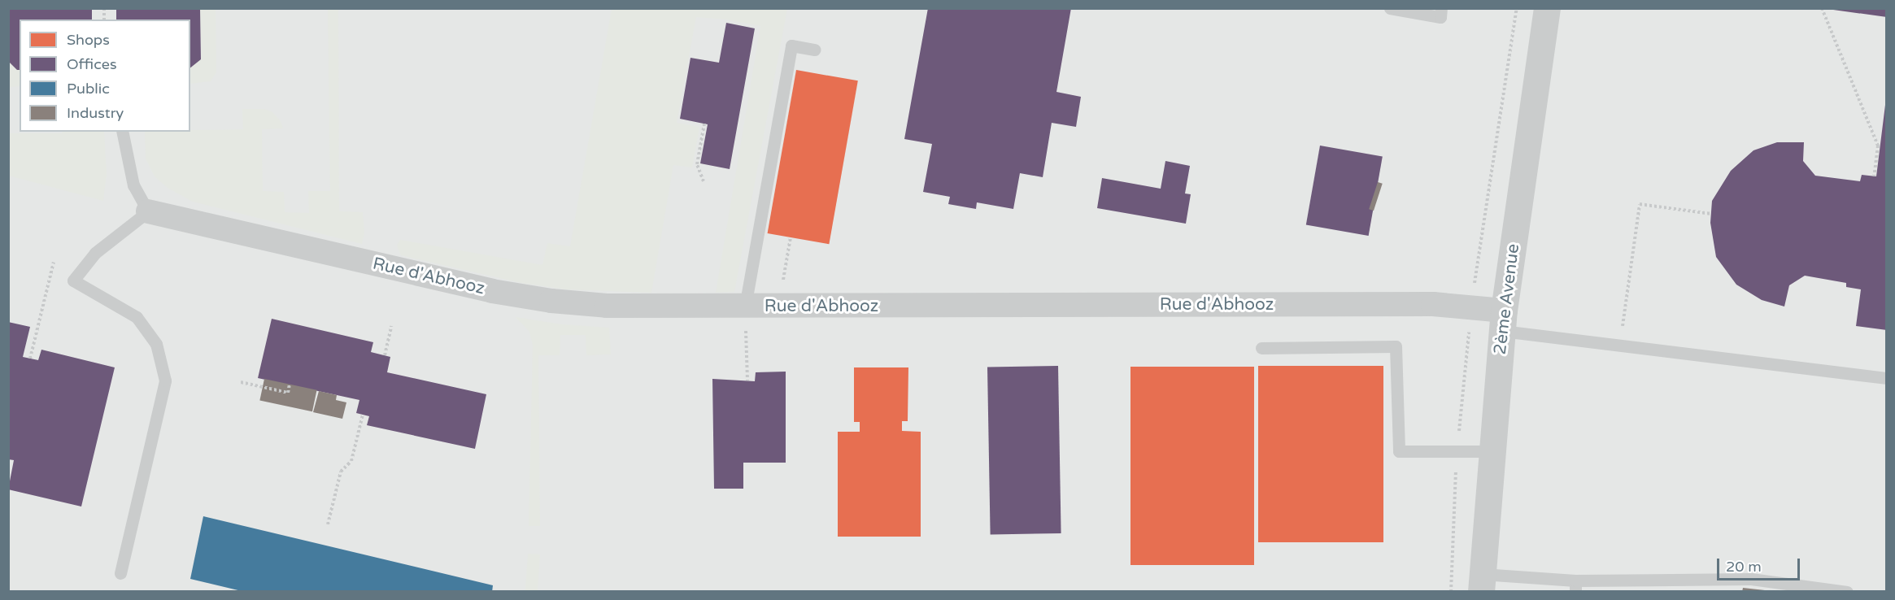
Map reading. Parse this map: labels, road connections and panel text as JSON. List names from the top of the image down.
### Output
{
  "streets": {
    "street": ["Rue d'Abhooz", "2ème Avenue"]
  },
  "crossings": [
    ["Rue d'Abhooz", "2ème Avenue"]
  ],
  "legend": [
    "Shops",
    "Offices",
    "Public",
    "Industry"
  ],
  "scale_bar": "20 m"
}
